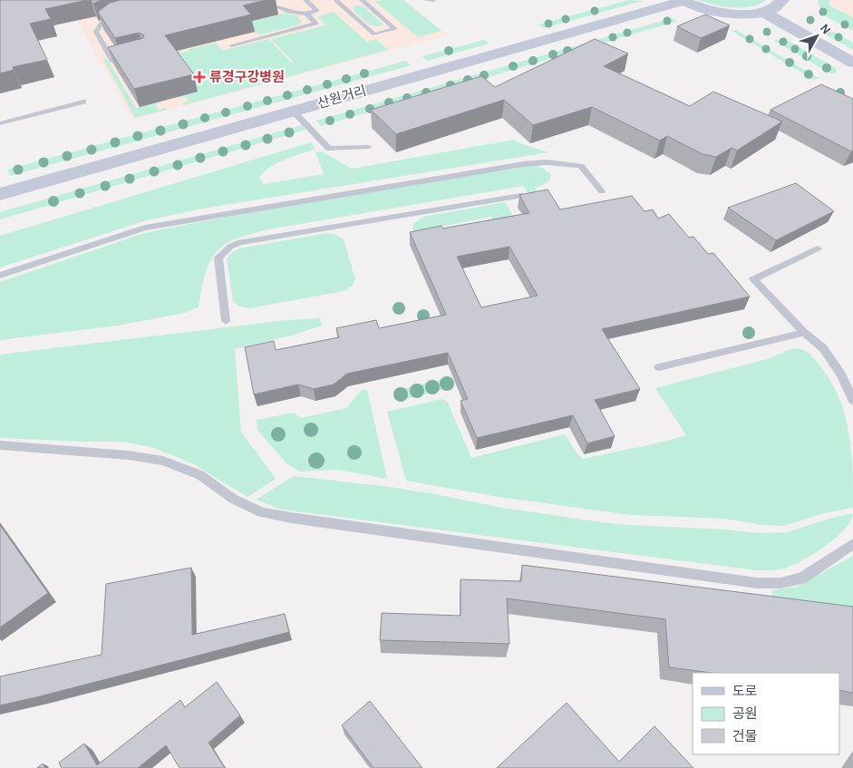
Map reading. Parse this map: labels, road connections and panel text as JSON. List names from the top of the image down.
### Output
{
  "streets": {
    "main road": ["산원거리"]
  },
  "places": {
    "health": ["류경구강병원"]
  },
  "legend": ["도로", "공원", "건물"],
  "north": "top right"
}
